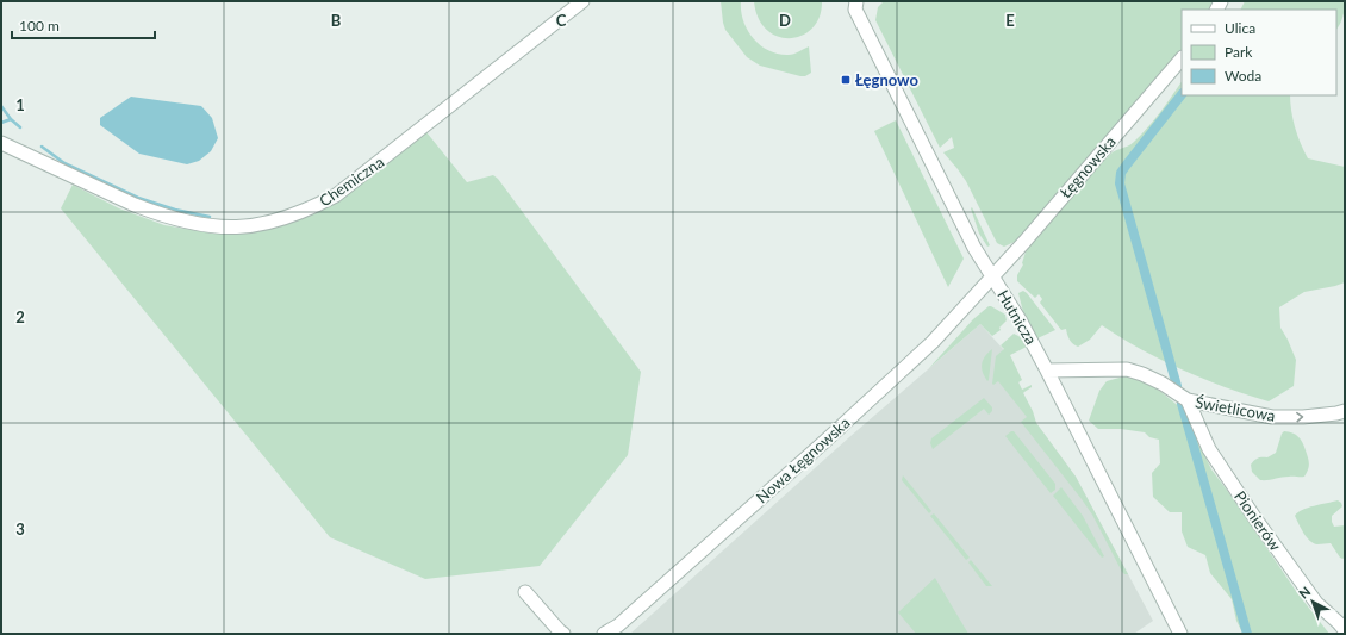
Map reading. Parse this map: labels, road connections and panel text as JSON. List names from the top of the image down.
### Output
{
  "streets": {
    "street": [
      "Łęgnowska",
      "Chemiczna",
      "Hutnicza",
      "Świetlicowa",
      "Nowa Łęgnowska",
      "Pionierów"
    ]
  },
  "crossings": [
    ["Łęgnowska", "Hutnicza"],
    ["Łęgnowska", "Nowa Łęgnowska"],
    ["Hutnicza", "Świetlicowa"],
    ["Hutnicza", "Nowa Łęgnowska"],
    ["Świetlicowa", "Pionierów"]
  ],
  "one_way": ["Świetlicowa"],
  "places": {
    "transit": ["Łęgnowo"]
  },
  "legend": ["Ulica", "Park", "Woda"],
  "scale_bar": "100 m",
  "north": "top left",
  "grid": {
    "columns": [
      "B",
      "C",
      "D",
      "E"
    ],
    "rows": ["1", "2", "3"]
  }
}
